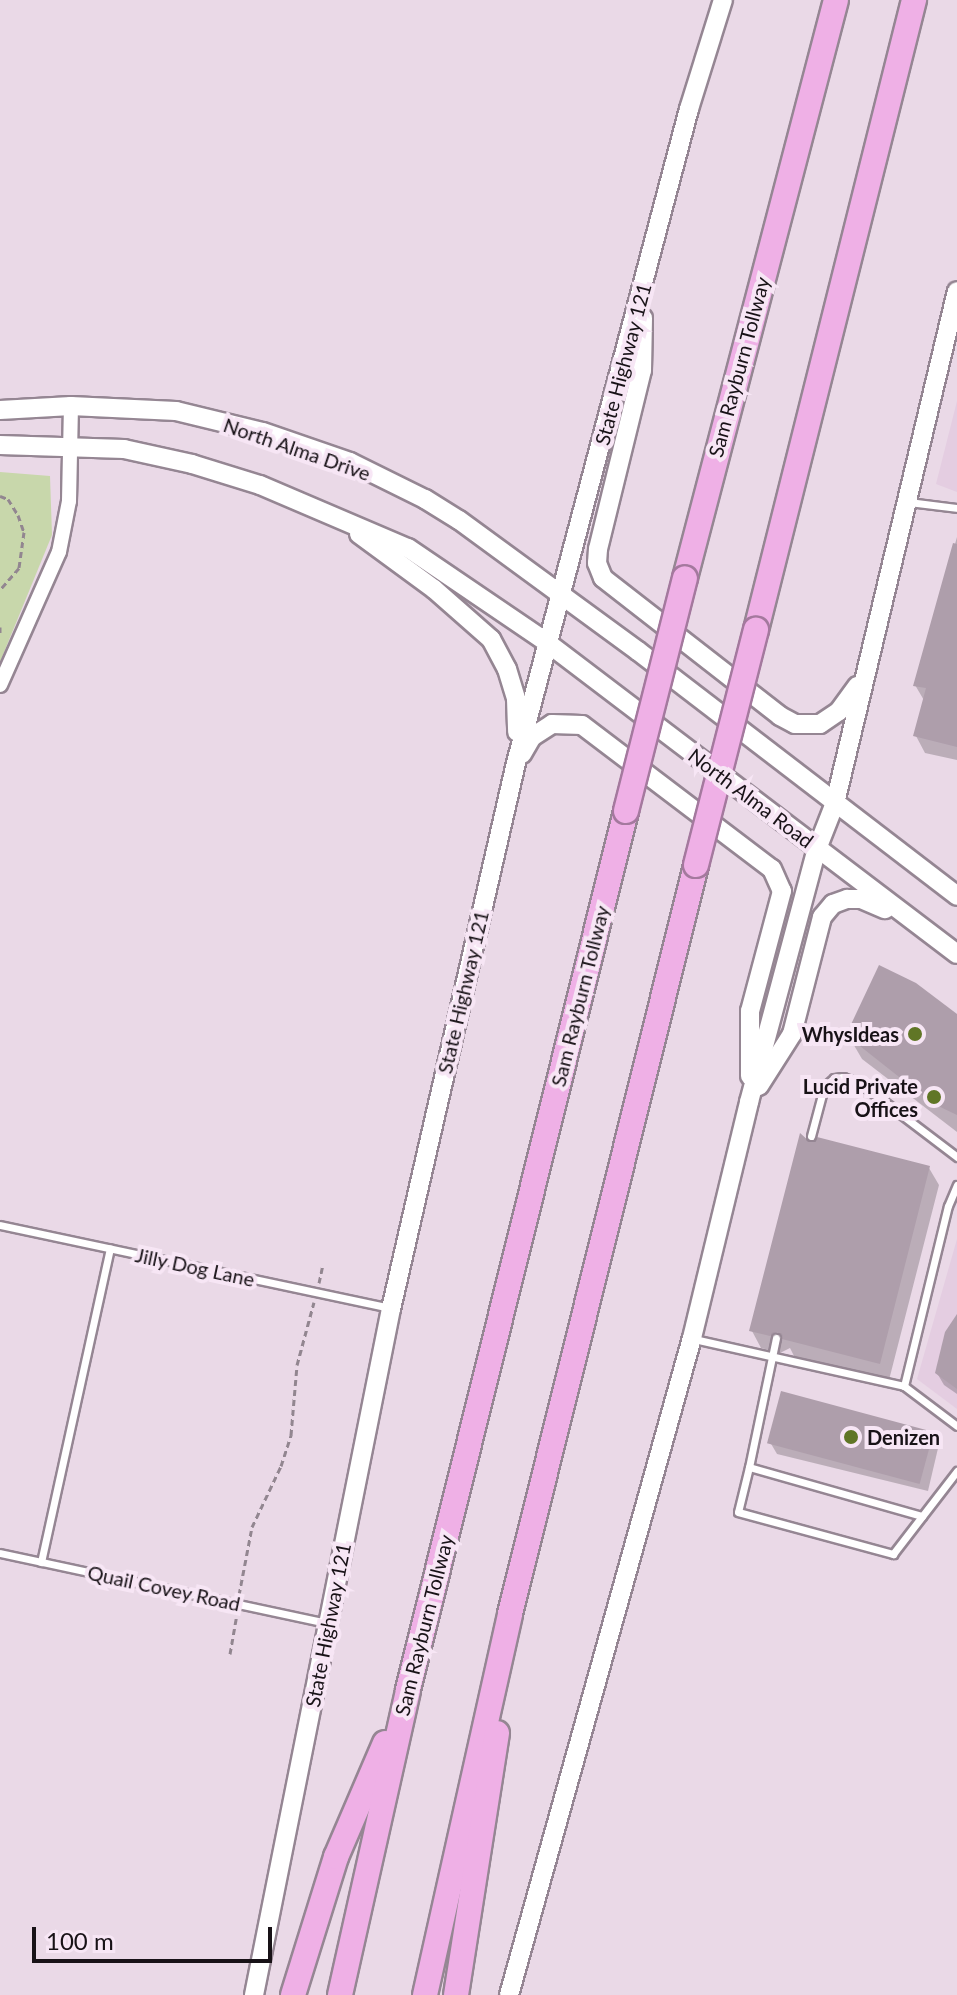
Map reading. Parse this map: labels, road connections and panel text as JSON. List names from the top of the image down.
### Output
{
  "streets": {
    "highway": ["Sam Rayburn Tollway"],
    "main road": ["State Highway 121", "North Alma Drive", "North Alma Road"],
    "lane": ["Jilly Dog Lane", "Quail Covey Road"]
  },
  "crossings": [
    ["State Highway 121", "North Alma Drive"],
    ["State Highway 121", "North Alma Road"],
    ["State Highway 121", "Jilly Dog Lane"],
    ["State Highway 121", "Quail Covey Road"]
  ],
  "places": ["WhysIdeas", "Lucid Private Offices", "Denizen"],
  "scale_bar": "100 m"
}
